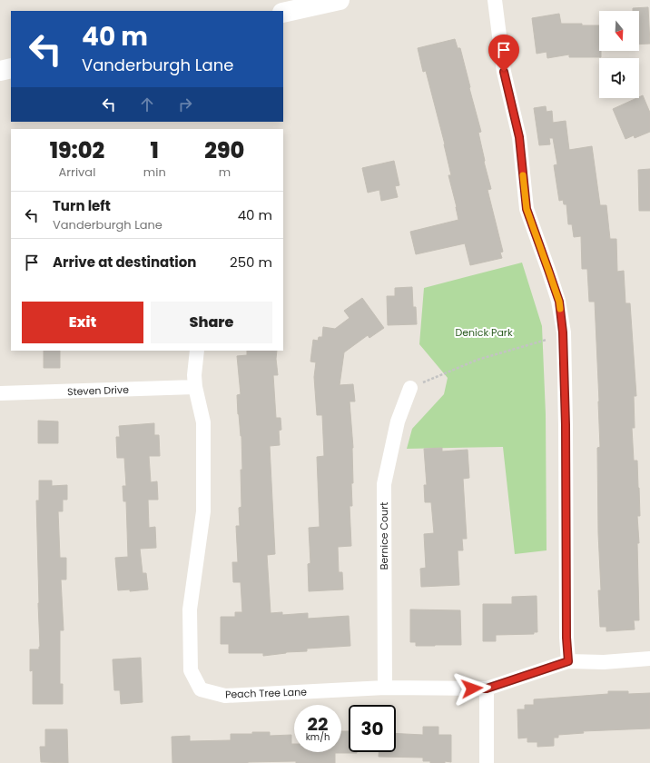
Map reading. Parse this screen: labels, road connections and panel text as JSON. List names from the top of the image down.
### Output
{
  "streets": {
    "street": ["Steven Drive", "Bernice Court", "Peach Tree Lane"]
  },
  "crossings": [
    ["Steven Drive", "Peach Tree Lane"],
    ["Bernice Court", "Peach Tree Lane"]
  ],
  "parks": ["Denick Park"],
  "north": "bottom",
  "page": {
    "turn": ["40 m", "Vanderburgh Lane"],
    "eta": [
      "19:02",
      "Arrival",
      "1",
      "min",
      "290",
      "m"
    ],
    "list": [
      {
        "name": "Turn left",
        "note": "Vanderburgh Lane",
        "value": "40 m"
      },
      {
        "name": "Arrive at destination",
        "value": "250 m"
      }
    ],
    "buttons": ["Exit", "Share"],
    "speed": "22 km/h",
    "limit": "30"
  }
}
